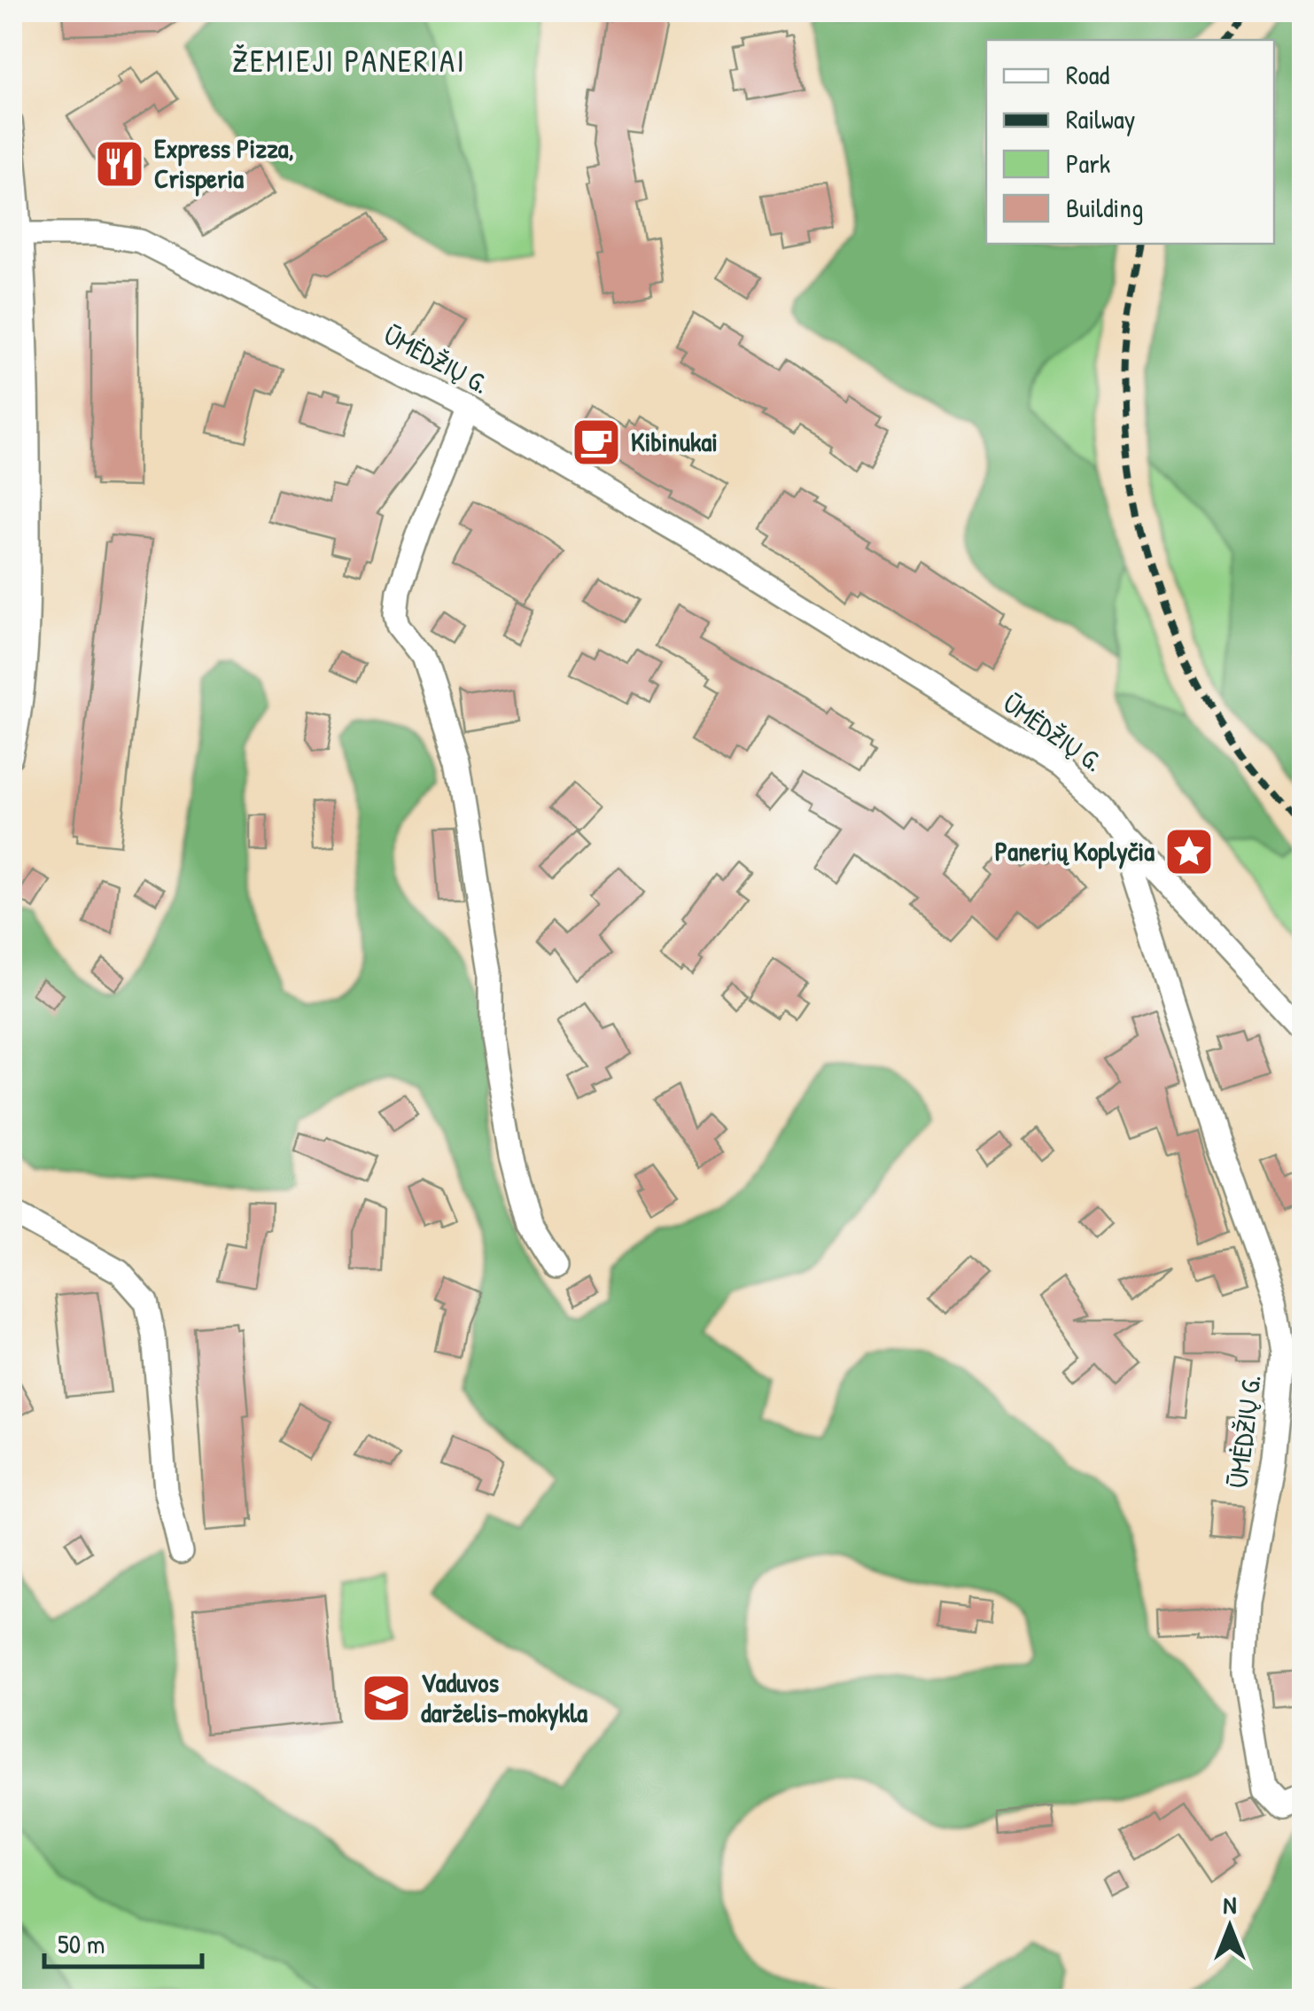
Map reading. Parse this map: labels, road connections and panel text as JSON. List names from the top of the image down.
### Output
{
  "streets": {
    "street": ["ŪMĖDŽIŲ G."]
  },
  "districts": ["ŽEMIEJI PANERIAI"],
  "places": {
    "restaurant": ["Express Pizza, Crisperia"],
    "cafe": ["Kibinukai"],
    "place": ["Panerių Koplyčia"],
    "school or university": ["Vaduvos darželis-mokykla"]
  },
  "legend": [
    "Road",
    "Railway",
    "Park",
    "Building"
  ],
  "scale_bar": "50 m",
  "north": "top"
}
